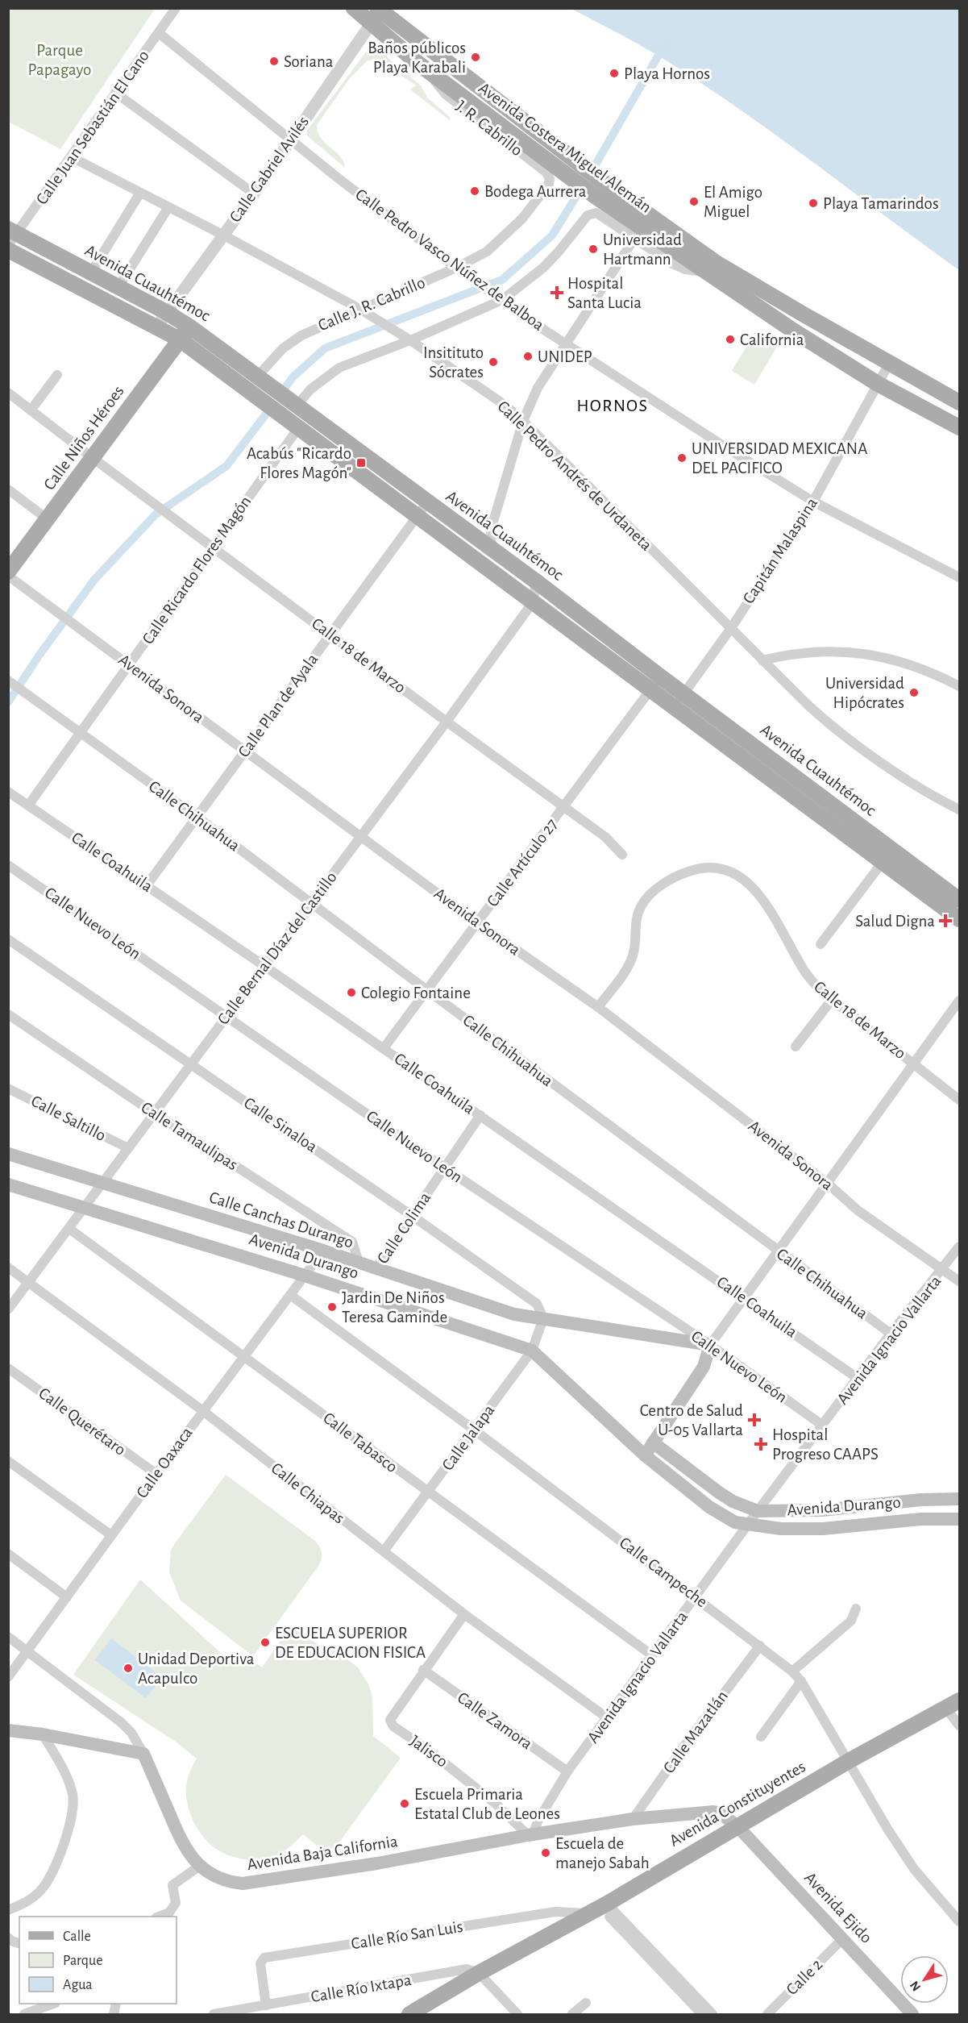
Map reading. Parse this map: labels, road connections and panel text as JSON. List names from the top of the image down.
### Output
{
  "streets": {
    "main road": [
      "Avenida Costera Miguel Alemán",
      "Avenida Cuauhtémoc",
      "Calle Niños Héroes",
      "Calle Canchas Durango",
      "Avenida Durango",
      "Avenida Constituyentes",
      "Avenida Baja California",
      "Avenida Ejido"
    ],
    "street": [
      "Calle Juan Sebastián El Cano",
      "Calle Gabriel Avilés",
      "Calle Pedro Vasco Núñez de Balboa",
      "Calle J. R. Cabrillo",
      "Calle Pedro Andrés de Urdaneta",
      "Capitán Malaspina",
      "Calle Ricardo Flores Magón",
      "Calle 18 de Marzo",
      "Avenida Sonora",
      "Calle Plan de Ayala",
      "Calle Chihuahua",
      "Calle Coahuila",
      "Calle Artículo 27",
      "Calle Nuevo León",
      "Calle Bernal Díaz del Castillo",
      "Calle Saltillo",
      "Calle Sinaloa",
      "Calle Tamaulipas",
      "Calle Colima",
      "Avenida Ignacio Vallarta",
      "Calle Querétaro",
      "Calle Jalapa",
      "Calle Tabasco",
      "Calle Oaxaca",
      "Calle Chiapas",
      "Calle Campeche",
      "Calle Zamora",
      "Calle Mazatlán",
      "Jalisco",
      "Calle Río San Luis",
      "Calle 2",
      "Calle Río Ixtapa"
    ]
  },
  "crossings": [
    ["Calle Juan Sebastián El Cano", "Calle Pedro Vasco Núñez de Balboa"],
    ["Calle Juan Sebastián El Cano", "Avenida Cuauhtémoc"],
    ["Calle Juan Sebastián El Cano", "Calle Pedro Andrés de Urdaneta"],
    ["Avenida Costera Miguel Alemán", "Calle Gabriel Avilés"],
    ["Avenida Costera Miguel Alemán", "Calle J. R. Cabrillo"],
    ["Avenida Costera Miguel Alemán", "Capitán Malaspina"],
    ["Calle Gabriel Avilés", "Calle Pedro Vasco Núñez de Balboa"],
    ["Calle Gabriel Avilés", "Avenida Cuauhtémoc"],
    ["Calle Gabriel Avilés", "Calle Pedro Andrés de Urdaneta"],
    ["Calle Pedro Vasco Núñez de Balboa", "Calle J. R. Cabrillo"],
    ["Calle Pedro Vasco Núñez de Balboa", "Capitán Malaspina"],
    ["Avenida Cuauhtémoc", "Calle J. R. Cabrillo"],
    ["Avenida Cuauhtémoc", "Calle Niños Héroes"],
    ["Avenida Cuauhtémoc", "Capitán Malaspina"],
    ["Avenida Cuauhtémoc", "Calle Ricardo Flores Magón"],
    ["Avenida Cuauhtémoc", "Calle Plan de Ayala"],
    ["Avenida Cuauhtémoc", "Calle Artículo 27"],
    ["Avenida Cuauhtémoc", "Calle Bernal Díaz del Castillo"],
    ["Calle J. R. Cabrillo", "Calle Pedro Andrés de Urdaneta"],
    ["Calle Niños Héroes", "Calle 18 de Marzo"],
    ["Calle Pedro Andrés de Urdaneta", "Capitán Malaspina"],
    ["Calle Ricardo Flores Magón", "Calle 18 de Marzo"],
    ["Calle Ricardo Flores Magón", "Avenida Sonora"],
    ["Calle Ricardo Flores Magón", "Calle Chihuahua"],
    ["Calle Ricardo Flores Magón", "Calle Coahuila"],
    ["Calle 18 de Marzo", "Avenida Sonora"],
    ["Calle 18 de Marzo", "Calle Plan de Ayala"],
    ["Calle 18 de Marzo", "Calle Artículo 27"],
    ["Calle 18 de Marzo", "Calle Bernal Díaz del Castillo"],
    ["Avenida Sonora", "Calle Plan de Ayala"],
    ["Avenida Sonora", "Calle Artículo 27"],
    ["Avenida Sonora", "Calle Bernal Díaz del Castillo"],
    ["Avenida Sonora", "Avenida Ignacio Vallarta"],
    ["Calle Plan de Ayala", "Calle Chihuahua"],
    ["Calle Plan de Ayala", "Calle Coahuila"],
    ["Calle Chihuahua", "Calle Artículo 27"],
    ["Calle Chihuahua", "Calle Bernal Díaz del Castillo"],
    ["Calle Chihuahua", "Avenida Ignacio Vallarta"],
    ["Calle Coahuila", "Calle Artículo 27"],
    ["Calle Coahuila", "Calle Bernal Díaz del Castillo"],
    ["Calle Coahuila", "Calle Colima"],
    ["Calle Coahuila", "Avenida Ignacio Vallarta"],
    ["Calle Nuevo León", "Calle Bernal Díaz del Castillo"],
    ["Calle Nuevo León", "Calle Colima"],
    ["Calle Nuevo León", "Avenida Ignacio Vallarta"],
    ["Calle Bernal Díaz del Castillo", "Calle Saltillo"],
    ["Calle Bernal Díaz del Castillo", "Calle Sinaloa"],
    ["Calle Bernal Díaz del Castillo", "Calle Tamaulipas"],
    ["Calle Bernal Díaz del Castillo", "Calle Canchas Durango"],
    ["Calle Bernal Díaz del Castillo", "Avenida Durango"],
    ["Calle Bernal Díaz del Castillo", "Calle Tabasco"],
    ["Calle Bernal Díaz del Castillo", "Calle Chiapas"],
    ["Calle Sinaloa", "Calle Canchas Durango"],
    ["Calle Sinaloa", "Calle Colima"],
    ["Calle Sinaloa", "Calle Jalapa"],
    ["Calle Tamaulipas", "Calle Canchas Durango"],
    ["Calle Canchas Durango", "Calle Colima"],
    ["Calle Canchas Durango", "Calle Jalapa"],
    ["Calle Canchas Durango", "Calle Oaxaca"],
    ["Avenida Durango", "Avenida Ignacio Vallarta"],
    ["Avenida Durango", "Calle Jalapa"],
    ["Avenida Durango", "Calle Oaxaca"],
    ["Avenida Ignacio Vallarta", "Calle Tabasco"],
    ["Avenida Ignacio Vallarta", "Calle Chiapas"],
    ["Avenida Ignacio Vallarta", "Calle Campeche"],
    ["Avenida Ignacio Vallarta", "Calle Zamora"],
    ["Avenida Ignacio Vallarta", "Jalisco"],
    ["Avenida Ignacio Vallarta", "Avenida Baja California"],
    ["Calle Querétaro", "Calle Oaxaca"],
    ["Calle Jalapa", "Calle Tabasco"],
    ["Calle Jalapa", "Calle Chiapas"],
    ["Calle Jalapa", "Calle Campeche"],
    ["Calle Tabasco", "Calle Oaxaca"],
    ["Calle Oaxaca", "Calle Chiapas"],
    ["Calle Oaxaca", "Calle Campeche"],
    ["Calle Oaxaca", "Avenida Baja California"],
    ["Calle Campeche", "Calle Mazatlán"],
    ["Calle Campeche", "Avenida Constituyentes"],
    ["Calle Zamora", "Jalisco"],
    ["Calle Mazatlán", "Avenida Baja California"],
    ["Jalisco", "Avenida Baja California"],
    ["Avenida Constituyentes", "Avenida Baja California"],
    ["Avenida Constituyentes", "Avenida Ejido"],
    ["Avenida Constituyentes", "Calle Río San Luis"],
    ["Avenida Constituyentes", "Calle Río Ixtapa"],
    ["Avenida Baja California", "Avenida Ejido"],
    ["Avenida Ejido", "Calle 2"],
    ["Calle Río San Luis", "Calle Río Ixtapa"]
  ],
  "districts": ["HORNOS"],
  "parks": ["Parque Papagayo"],
  "places": {
    "other": [
      "Baños públicos Playa Karabali",
      "Soriana",
      "Playa Hornos",
      "Bodega Aurrera",
      "El Amigo Miguel",
      "Playa Tamarindos",
      "Universidad Hartmann",
      "California",
      "UNIDEP",
      "Insitituto Sócrates",
      "UNIVERSIDAD MEXICANA DEL PACIFICO",
      "Universidad Hipócrates",
      "Colegio Fontaine",
      "Jardin De Niños Teresa Gaminde",
      "ESCUELA SUPERIOR DE EDUCACION FISICA",
      "Unidad Deportiva Acapulco",
      "Escuela Primaria Estatal Club de Leones",
      "Escuela de manejo Sabah"
    ],
    "health": [
      "Hospital Santa Lucia",
      "Salud Digna",
      "Centro de Salud U-05 Vallarta",
      "Hospital Progreso CAAPS"
    ],
    "transit": ["Acabús \"Ricardo Flores Magón\""]
  },
  "legend": ["Calle", "Parque", "Agua"],
  "north": "bottom left"
}
